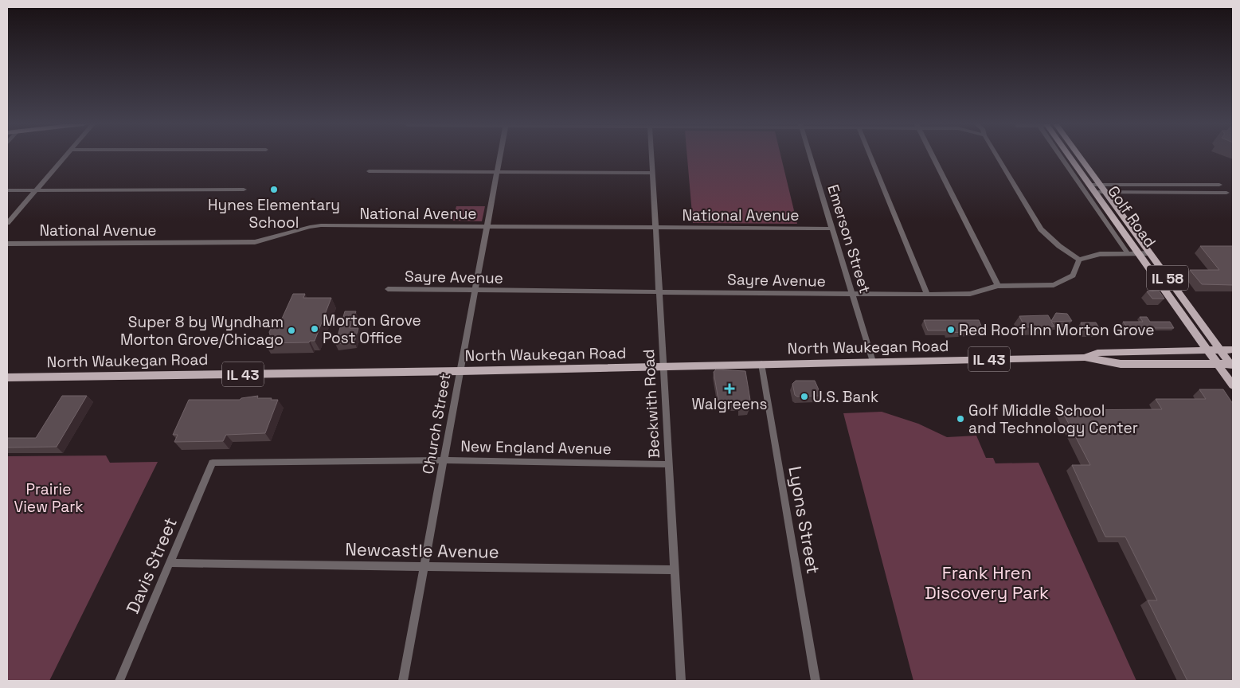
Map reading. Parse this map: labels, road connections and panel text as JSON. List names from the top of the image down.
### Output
{
  "streets": {
    "main road": [
      "Golf Road",
      "IL 58",
      "North Waukegan Road",
      "IL 43"
    ],
    "street": [
      "National Avenue",
      "Emerson Street",
      "Sayre Avenue",
      "Beckwith Road",
      "Church Street",
      "New England Avenue",
      "Lyons Street",
      "Newcastle Avenue",
      "Davis Street"
    ]
  },
  "crossings": [
    ["National Avenue", "Emerson Street"],
    ["National Avenue", "Beckwith Road"],
    ["National Avenue", "Church Street"],
    ["Golf Road", "North Waukegan Road"],
    ["Golf Road", "IL 43"],
    ["Emerson Street", "Sayre Avenue"],
    ["Emerson Street", "North Waukegan Road"],
    ["Sayre Avenue", "Beckwith Road"],
    ["Sayre Avenue", "Church Street"],
    ["North Waukegan Road", "IL 43"],
    ["North Waukegan Road", "Beckwith Road"],
    ["North Waukegan Road", "Church Street"],
    ["North Waukegan Road", "Lyons Street"],
    ["Beckwith Road", "New England Avenue"],
    ["Beckwith Road", "Newcastle Avenue"],
    ["Church Street", "New England Avenue"],
    ["Church Street", "Newcastle Avenue"],
    ["New England Avenue", "Davis Street"],
    ["Newcastle Avenue", "Davis Street"]
  ],
  "parks": ["Prairie View Park", "Frank Hren Discovery Park"],
  "places": {
    "other": [
      "Hynes Elementary School",
      "Morton Grove Post Office",
      "Red Roof Inn Morton Grove",
      "Super 8 by Wyndham Morton Grove/Chicago",
      "U.S. Bank",
      "Golf Middle School and Technology Center"
    ],
    "health": ["Walgreens"]
  }
}
